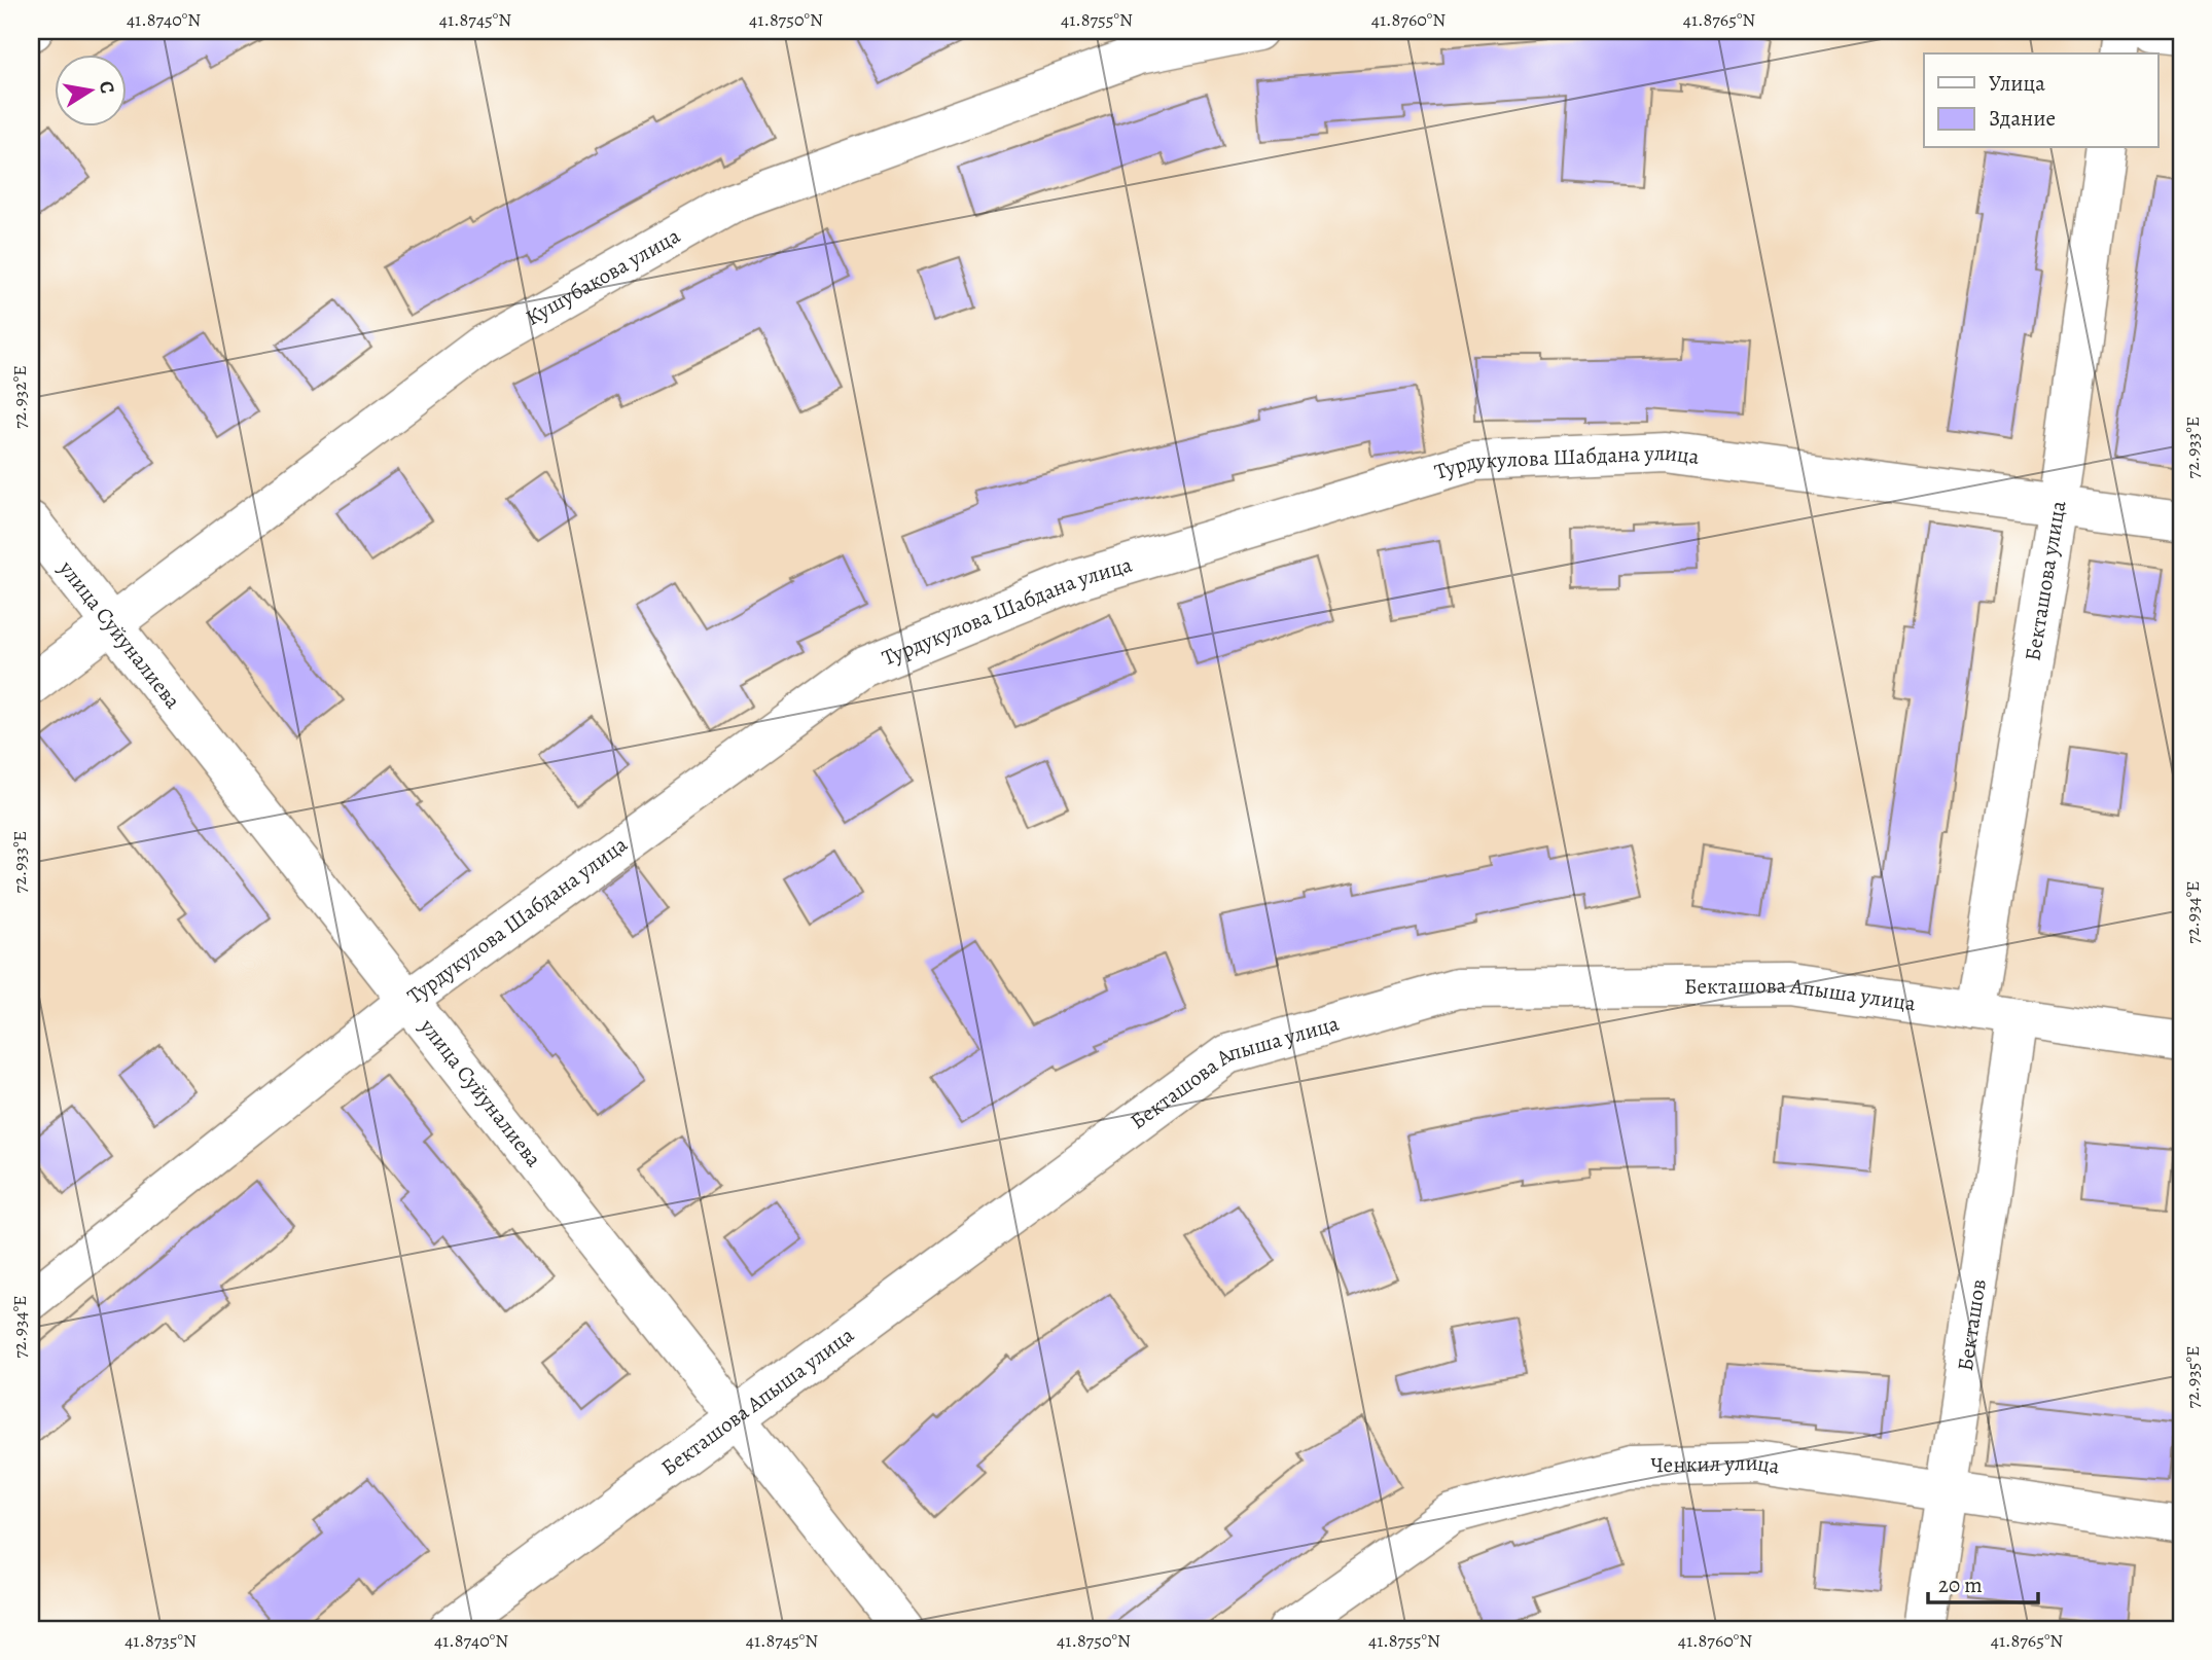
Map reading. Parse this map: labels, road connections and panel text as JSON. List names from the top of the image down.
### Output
{
  "streets": {
    "street": [
      "Кушубакова улица",
      "Турдукулова Шабдана улица",
      "Бекташова улица",
      "улица Суйуналиева",
      "Бекташова Апыша улица",
      "Бекташов",
      "Ченкил улица"
    ]
  },
  "crossings": [
    ["Кушубакова улица", "улица Суйуналиева"],
    ["Турдукулова Шабдана улица", "Бекташова улица"],
    ["Турдукулова Шабдана улица", "улица Суйуналиева"],
    ["Бекташова улица", "Бекташова Апыша улица"],
    ["улица Суйуналиева", "Бекташова Апыша улица"],
    ["Бекташова Апыша улица", "Бекташов"],
    ["Бекташов", "Ченкил улица"]
  ],
  "legend": ["Улица", "Здание"],
  "scale_bar": "20 m",
  "north": "right",
  "coordinates": [
    "41.8740°N",
    "41.8745°N",
    "41.8750°N",
    "41.8755°N",
    "41.8760°N",
    "41.8765°N",
    "72.932°E",
    "72.933°E",
    "72.934°E",
    "72.935°E",
    "41.8735°N"
  ]
}
